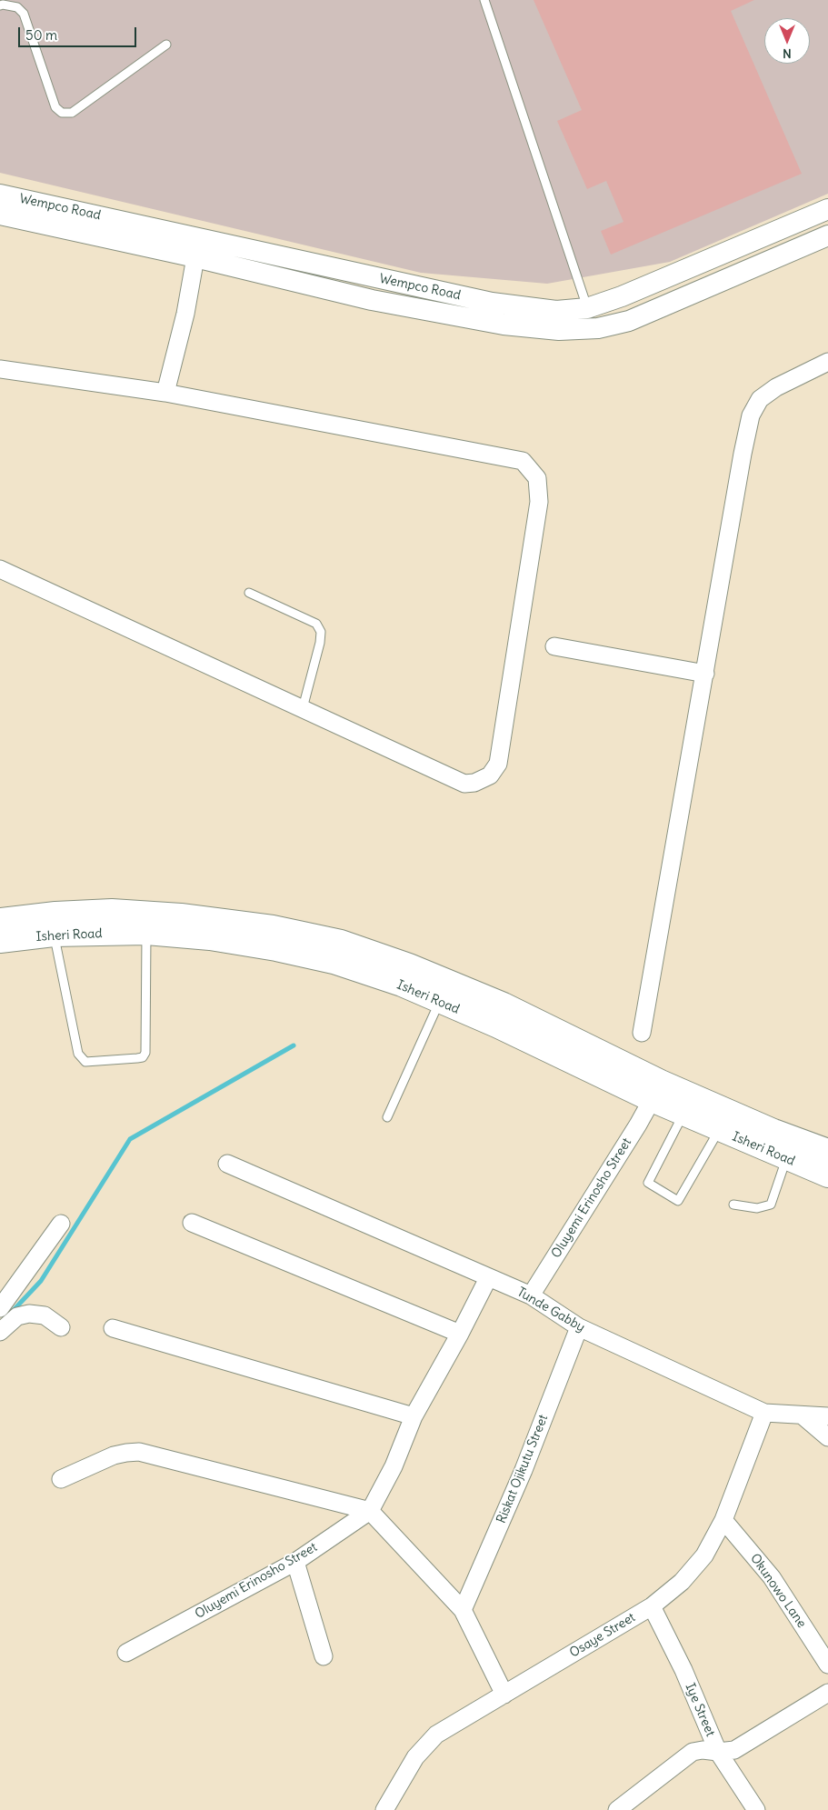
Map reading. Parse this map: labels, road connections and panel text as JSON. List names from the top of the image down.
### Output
{
  "streets": {
    "main road": ["Isheri Road"],
    "street": [
      "Wempco Road",
      "Oluyemi Erinosho Street",
      "Tunde Gabby",
      "Riskat Ojikutu Street",
      "Okunowo Lane",
      "Osaye Street",
      "Iye Street"
    ]
  },
  "crossings": [
    ["Isheri Road", "Oluyemi Erinosho Street"],
    ["Oluyemi Erinosho Street", "Tunde Gabby"],
    ["Tunde Gabby", "Riskat Ojikutu Street"],
    ["Tunde Gabby", "Osaye Street"],
    ["Okunowo Lane", "Osaye Street"],
    ["Osaye Street", "Iye Street"]
  ],
  "scale_bar": "50 m",
  "north": "bottom"
}
